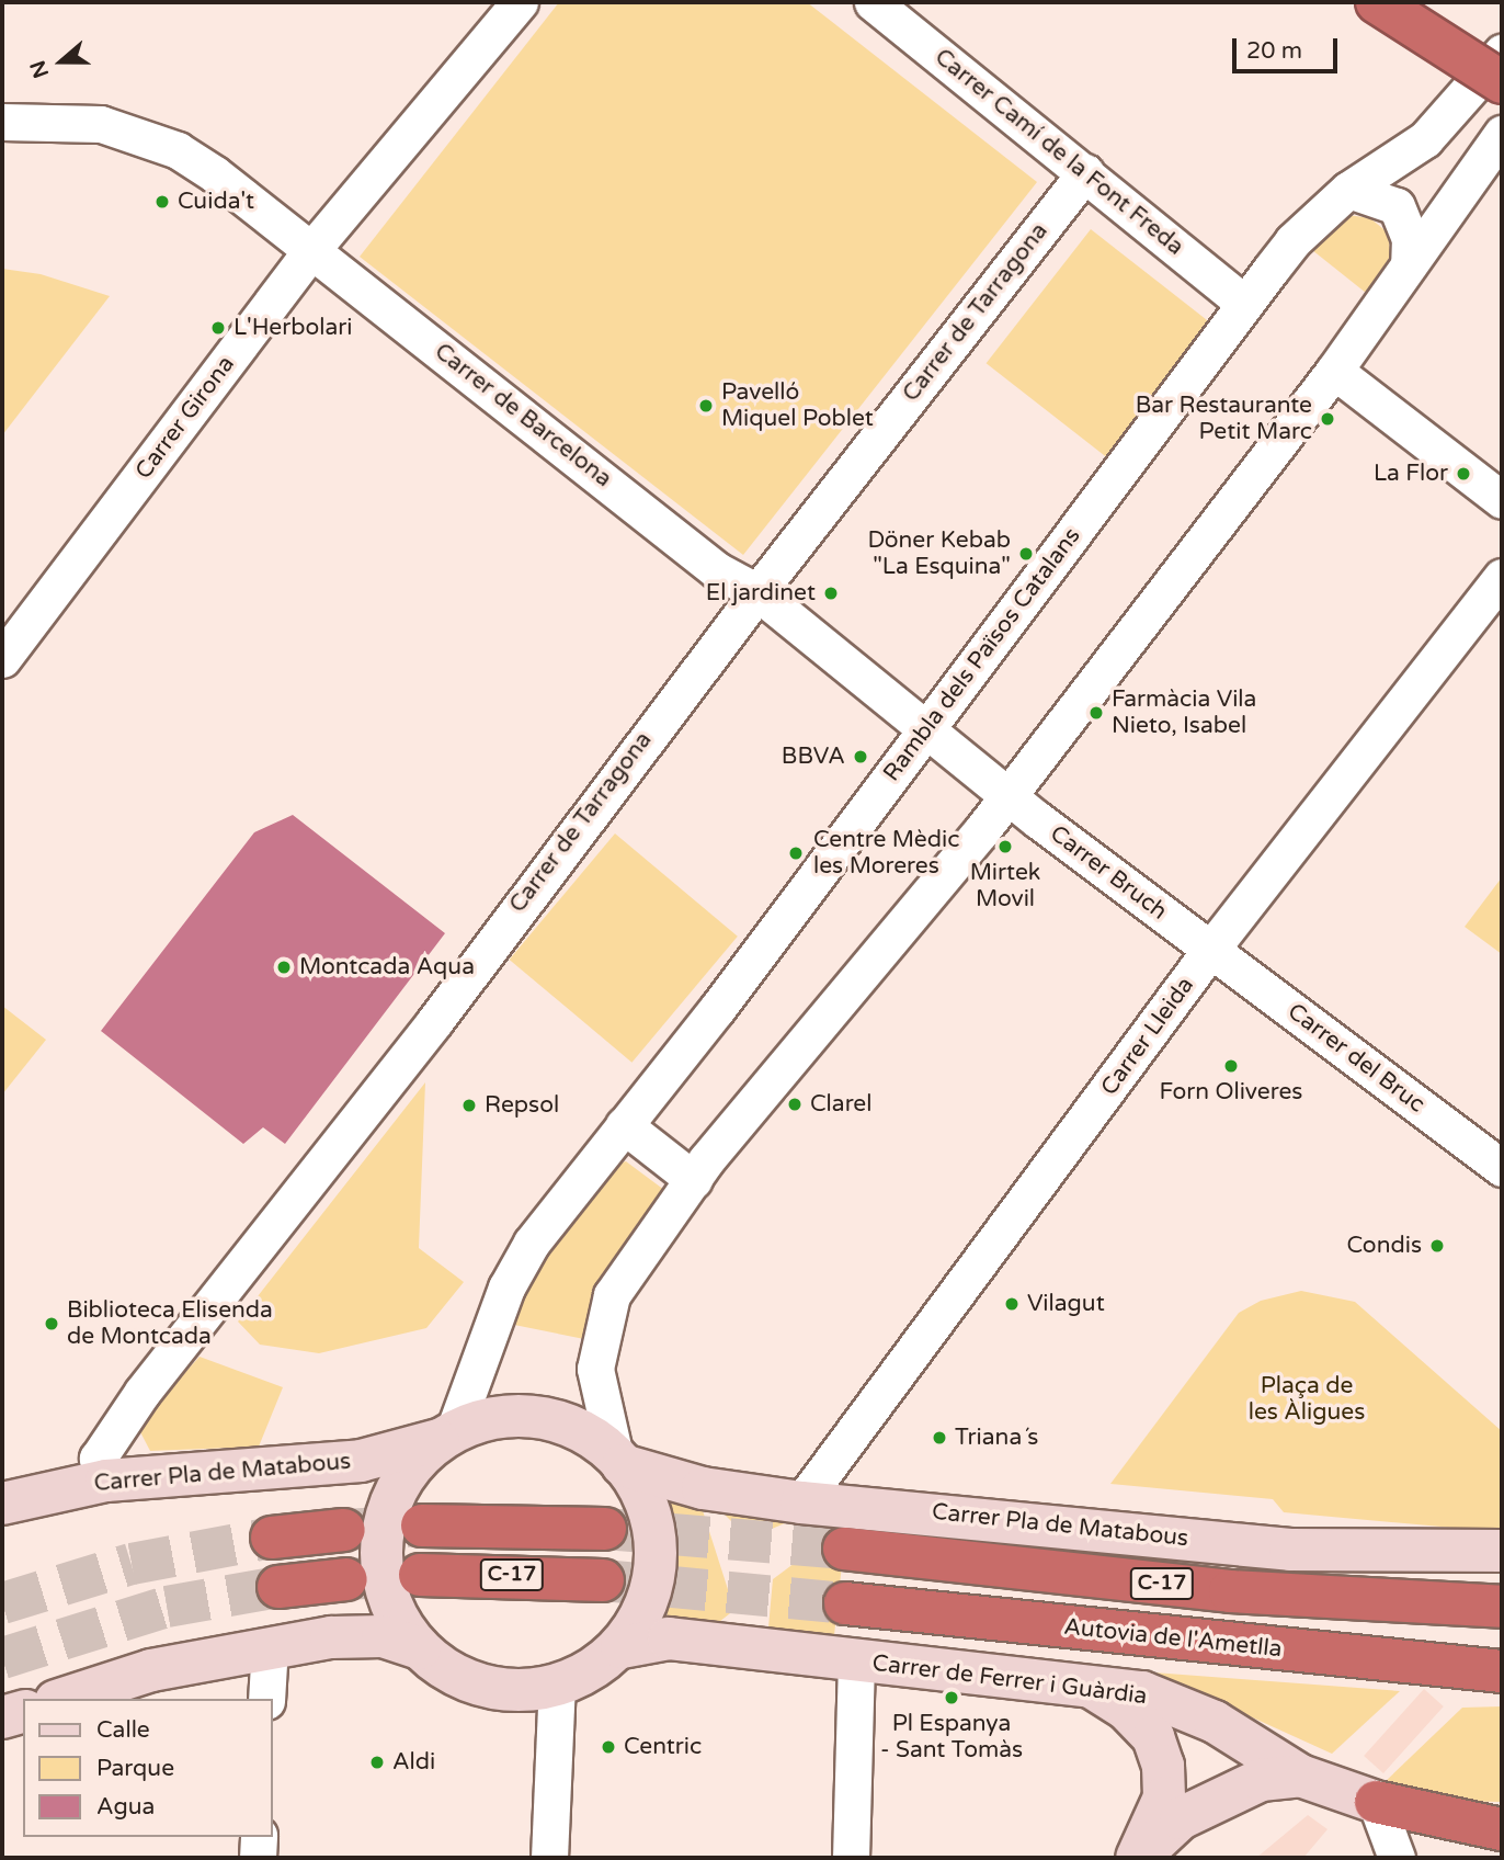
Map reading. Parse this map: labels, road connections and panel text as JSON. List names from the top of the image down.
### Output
{
  "streets": {
    "highway": ["C-17", "Autovia de l'Ametlla"],
    "main road": ["Carrer Pla de Matabous", "Carrer de Ferrer i Guàrdia"],
    "street": [
      "Carrer Camí de la Font Freda",
      "Carrer de Tarragona",
      "Carrer de Barcelona",
      "Carrer Girona",
      "Rambla dels Països Catalans",
      "Carrer Bruch",
      "Carrer Lleida",
      "Carrer del Bruc"
    ]
  },
  "crossings": [
    ["Carrer Camí de la Font Freda", "Carrer de Tarragona"],
    ["Carrer Camí de la Font Freda", "Rambla dels Països Catalans"],
    ["Carrer de Tarragona", "Carrer de Barcelona"],
    ["Carrer de Tarragona", "Carrer Pla de Matabous"],
    ["Carrer de Barcelona", "Carrer Girona"],
    ["Carrer de Barcelona", "Rambla dels Països Catalans"],
    ["Carrer de Barcelona", "Carrer Bruch"],
    ["Rambla dels Països Catalans", "Carrer Pla de Matabous"],
    ["Rambla dels Països Catalans", "Carrer de Ferrer i Guàrdia"],
    ["Carrer Bruch", "Carrer Lleida"],
    ["Carrer Bruch", "Carrer del Bruc"],
    ["Carrer Lleida", "Carrer del Bruc"],
    ["Carrer Lleida", "Carrer Pla de Matabous"],
    ["Carrer Pla de Matabous", "Carrer de Ferrer i Guàrdia"]
  ],
  "parks": ["Plaça de les Àligues"],
  "places": [
    "Cuida't",
    "L'Herbolari",
    "Pavelló Miquel Poblet",
    "Bar Restaurante Petit Marc",
    "La Flor",
    "Döner Kebab \"La Esquina\"",
    "El jardinet",
    "Farmàcia Vila Nieto, Isabel",
    "BBVA",
    "Mirtek Movil",
    "Centre Mèdic les Moreres",
    "Montcada Aqua",
    "Forn Oliveres",
    "Clarel",
    "Repsol",
    "Condis",
    "Vilagut",
    "Biblioteca Elisenda de Montcada",
    "Triana´s",
    "Pl Espanya - Sant Tomàs",
    "Centric",
    "Aldi"
  ],
  "legend": ["Calle", "Parque", "Agua"],
  "scale_bar": "20 m",
  "north": "left"
}
